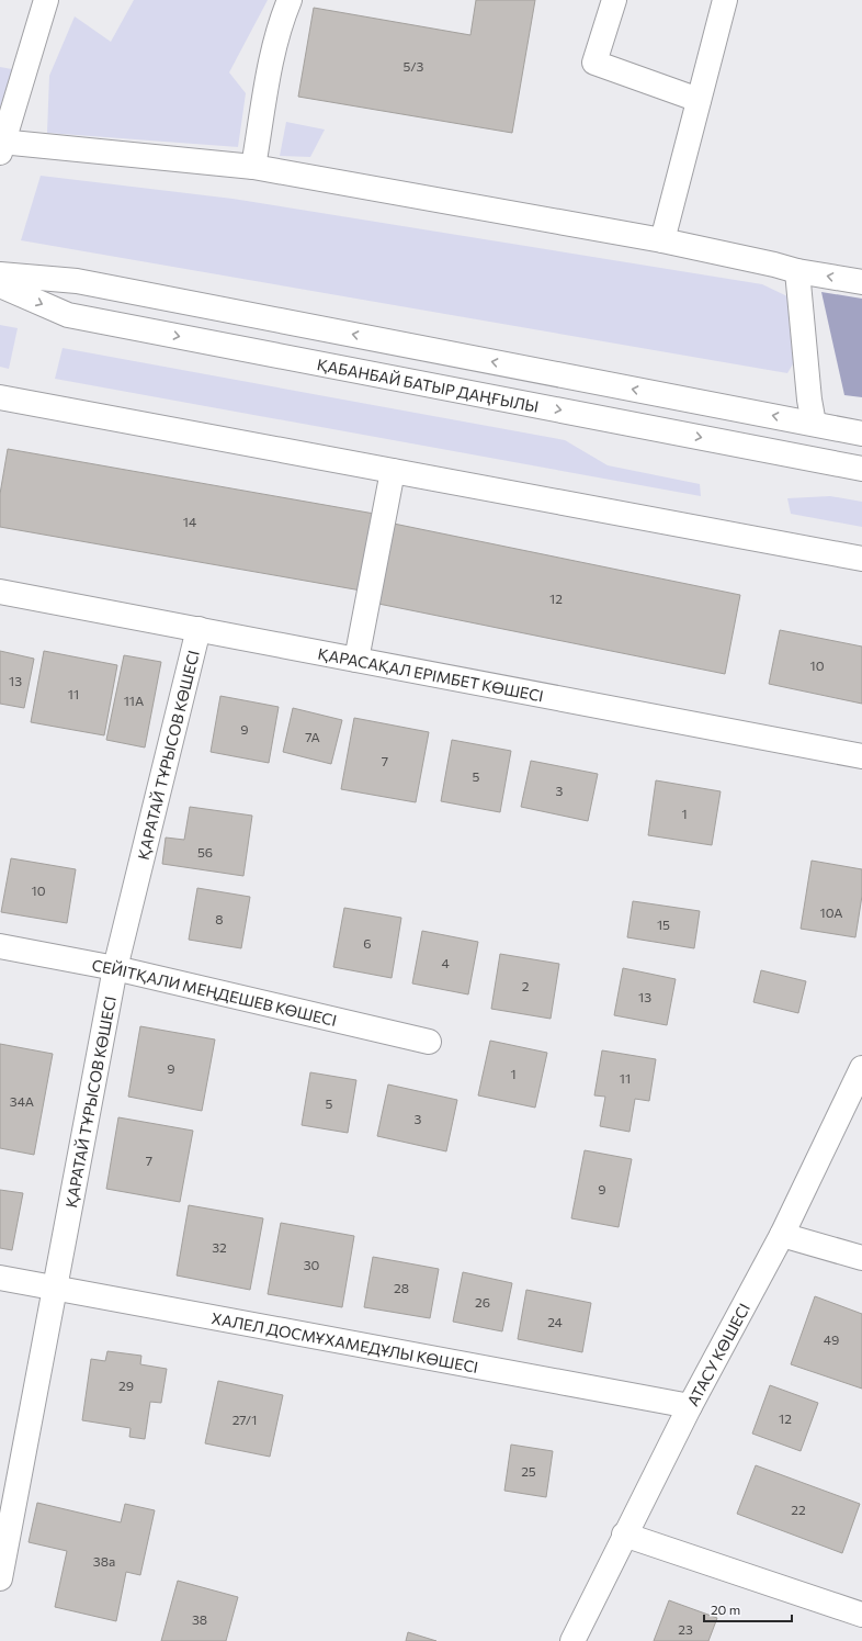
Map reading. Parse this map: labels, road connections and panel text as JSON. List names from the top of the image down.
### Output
{
  "streets": {
    "street": [
      "ҚАБАНБАЙ БАТЫР ДАҢҒЫЛЫ",
      "ҚАРАСАҚАЛ ЕРІМБЕТ КӨШЕСІ",
      "ҚАРАТАЙ ТҰРЫСОВ КӨШЕСІ",
      "СЕЙІТҚАЛИ МЕҢДЕШЕВ КӨШЕСІ",
      "ХАЛЕЛ ДОСМҰХАМЕДҰЛЫ КӨШЕСІ",
      "АТАСУ КӨШЕСІ"
    ]
  },
  "crossings": [
    ["ҚАРАСАҚАЛ ЕРІМБЕТ КӨШЕСІ", "ҚАРАТАЙ ТҰРЫСОВ КӨШЕСІ"],
    ["ҚАРАТАЙ ТҰРЫСОВ КӨШЕСІ", "СЕЙІТҚАЛИ МЕҢДЕШЕВ КӨШЕСІ"],
    ["ҚАРАТАЙ ТҰРЫСОВ КӨШЕСІ", "ХАЛЕЛ ДОСМҰХАМЕДҰЛЫ КӨШЕСІ"],
    ["ХАЛЕЛ ДОСМҰХАМЕДҰЛЫ КӨШЕСІ", "АТАСУ КӨШЕСІ"]
  ],
  "house_numbers": [
    "5/3",
    "14",
    "12",
    "10",
    "13",
    "11",
    "11А",
    "9",
    "7А",
    "7",
    "5",
    "3",
    "1",
    "56",
    "10",
    "10А",
    "8",
    "15",
    "6",
    "4",
    "2",
    "13",
    "9",
    "1",
    "11",
    "34А",
    "5",
    "3",
    "7",
    "9",
    "32",
    "30",
    "28",
    "26",
    "24",
    "49",
    "29",
    "12",
    "27/1",
    "25",
    "22",
    "38а",
    "38",
    "23"
  ],
  "scale_bar": "20 m"
}
